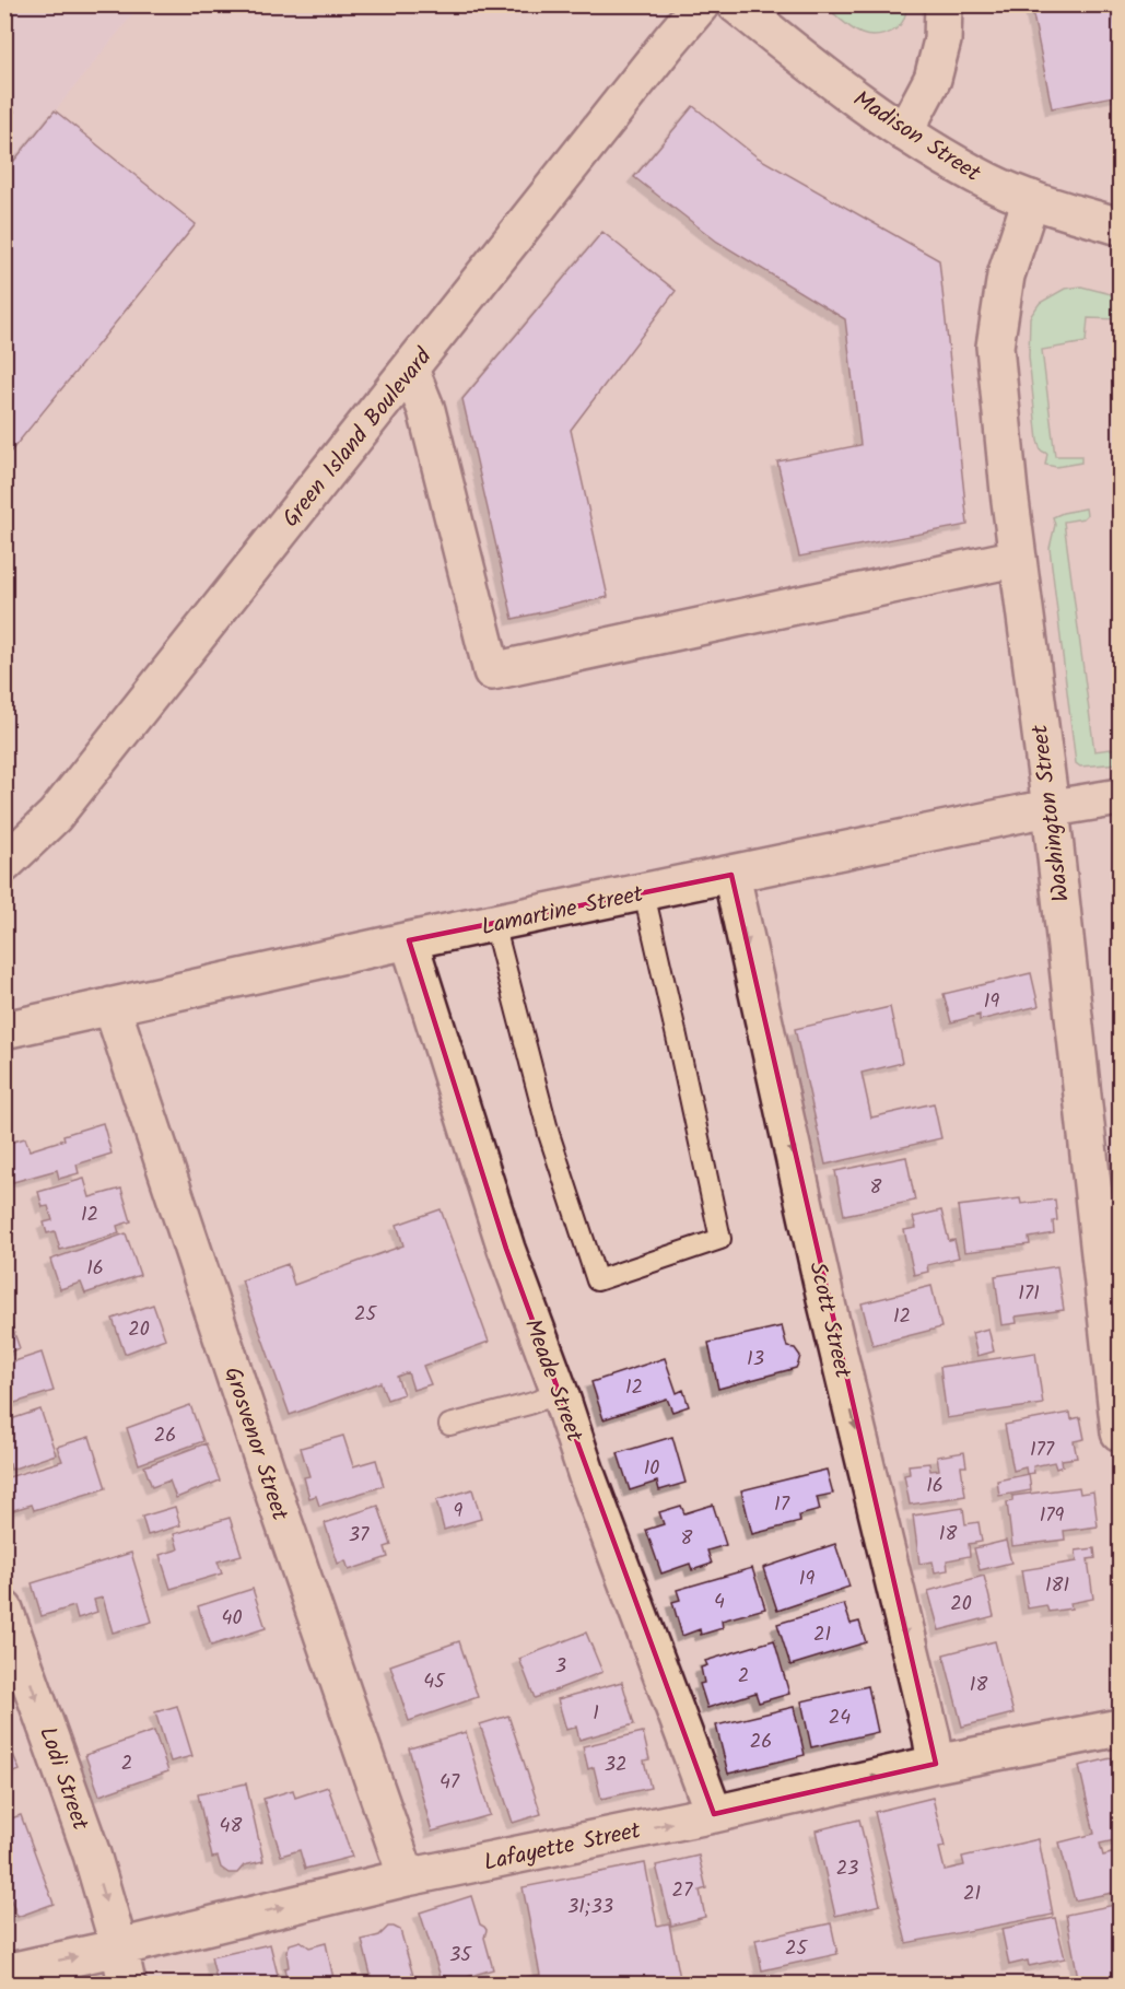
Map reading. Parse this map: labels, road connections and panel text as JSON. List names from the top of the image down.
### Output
{
  "streets": {
    "street": [
      "Madison Street",
      "Green Island Boulevard",
      "Washington Street",
      "Lamartine Street",
      "Scott Street",
      "Meade Street",
      "Grosvenor Street",
      "Lodi Street",
      "Lafayette Street"
    ]
  },
  "crossings": [
    ["Madison Street", "Washington Street"],
    ["Washington Street", "Lamartine Street"],
    ["Lamartine Street", "Scott Street"],
    ["Lamartine Street", "Meade Street"],
    ["Lamartine Street", "Grosvenor Street"],
    ["Scott Street", "Lafayette Street"],
    ["Meade Street", "Lafayette Street"],
    ["Grosvenor Street", "Lafayette Street"],
    ["Lodi Street", "Lafayette Street"]
  ],
  "one_way": ["Scott Street", "Lodi Street", "Lafayette Street"],
  "house_numbers": [
    "19",
    "8",
    "12",
    "16",
    "171",
    "25",
    "12",
    "20",
    "13",
    "12",
    "26",
    "177",
    "10",
    "16",
    "17",
    "9",
    "179",
    "18",
    "37",
    "8",
    "19",
    "181",
    "4",
    "20",
    "40",
    "21",
    "3",
    "2",
    "45",
    "18",
    "1",
    "24",
    "26",
    "2",
    "32",
    "47",
    "48",
    "23",
    "27",
    "21",
    "31;33",
    "25",
    "35"
  ]
}
